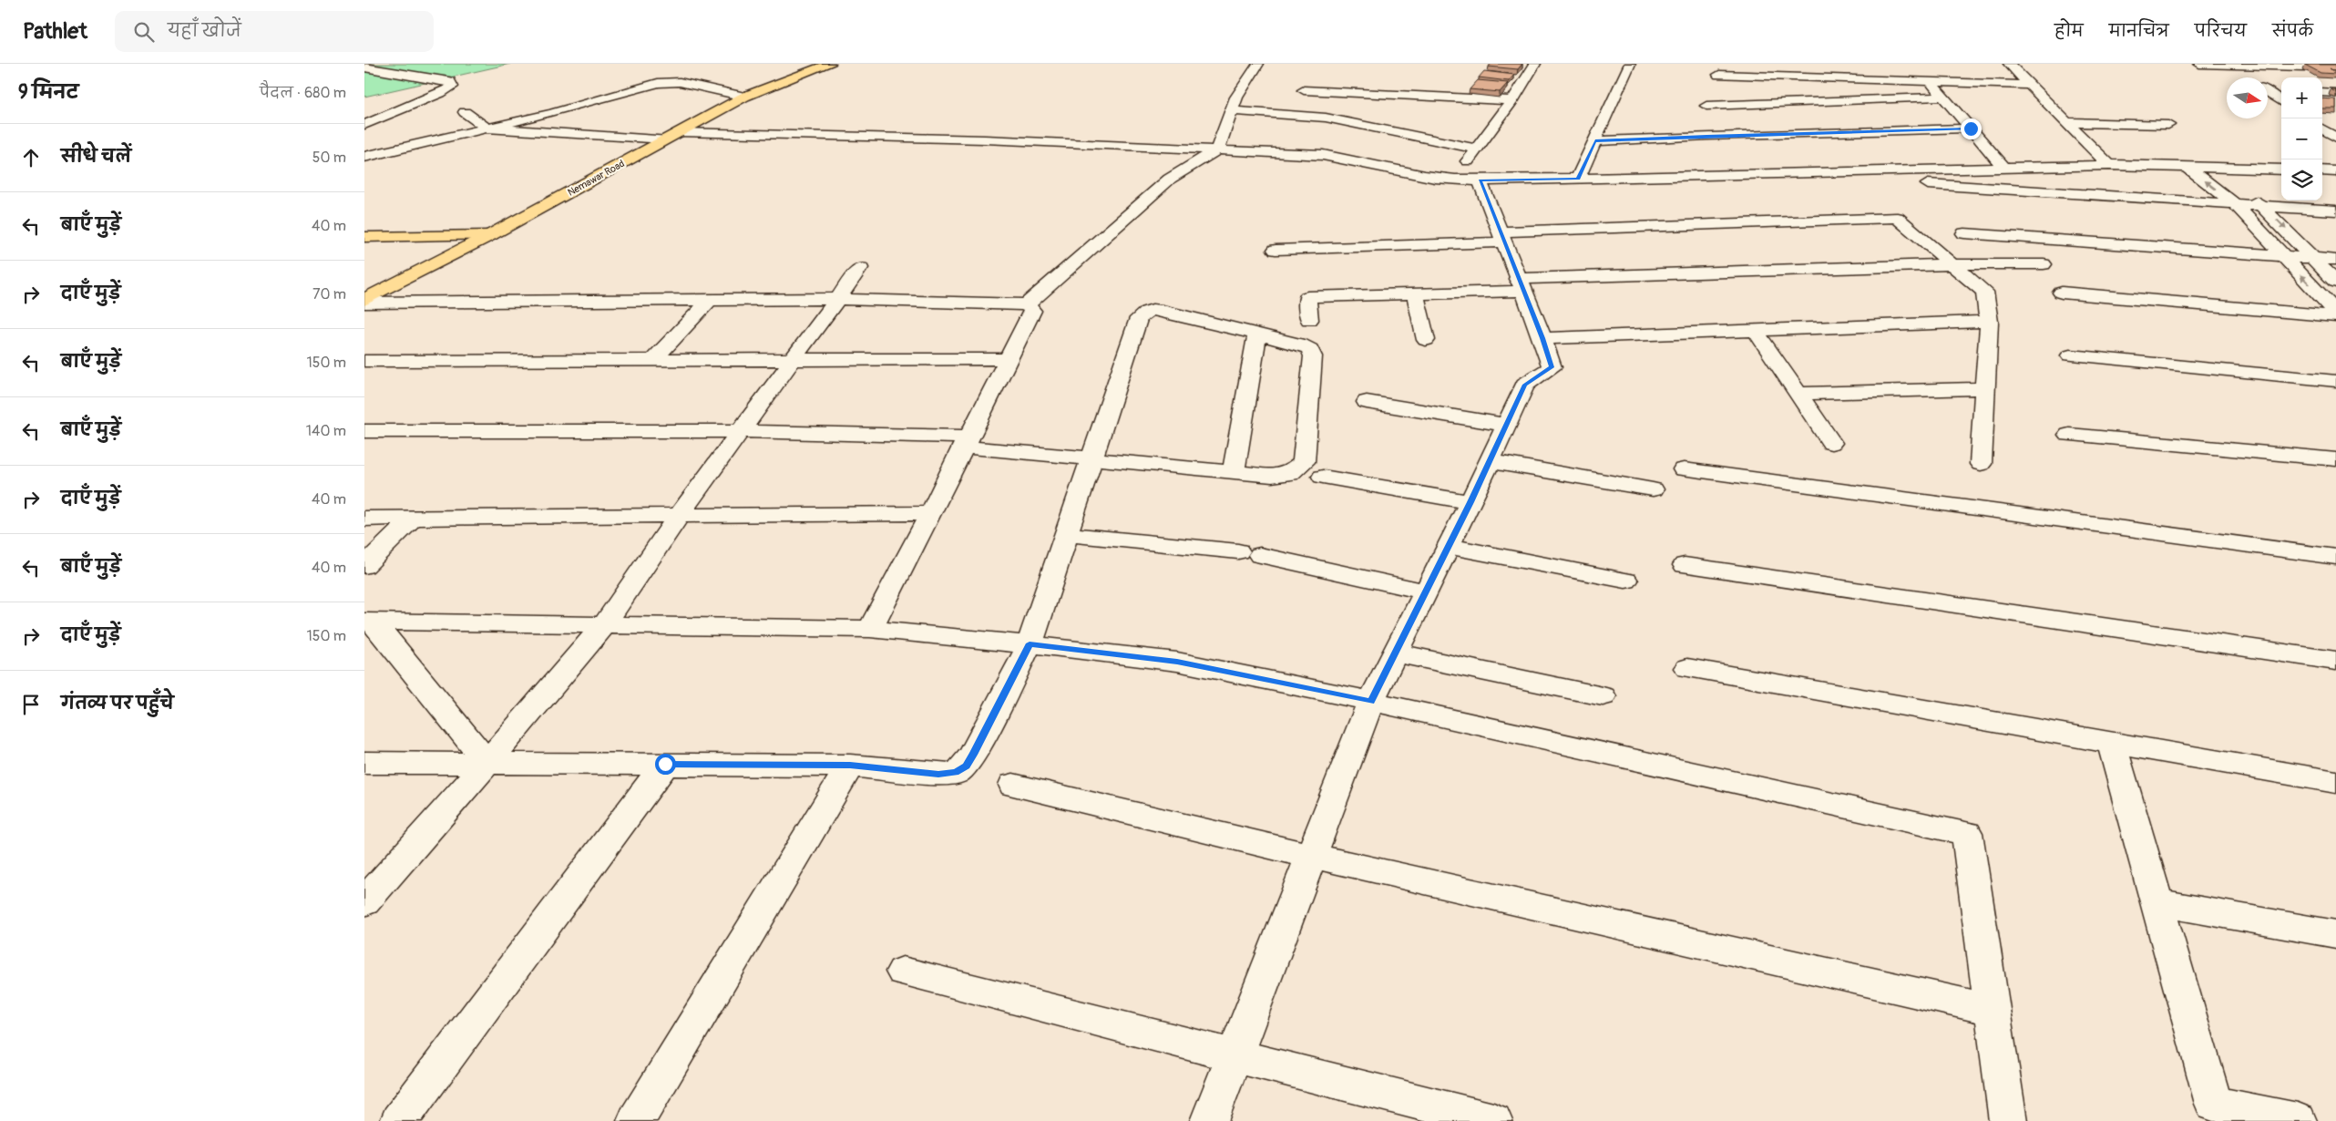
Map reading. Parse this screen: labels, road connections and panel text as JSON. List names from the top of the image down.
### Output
{
  "streets": {
    "main road": ["Nemawar Road"]
  },
  "north": "right",
  "page": {
    "header": "Pathlet",
    "search": "यहाँ खोजें",
    "nav": [
      "होम",
      "मानचित्र",
      "परिचय",
      "संपर्क"
    ],
    "heading": ["9 मिनट", "पैदल · 680 m"],
    "map_buttons": ["+", "−"],
    "list": [
      ["सीधे चलें", "50 m"],
      ["बाएँ मुड़ें", "40 m"],
      ["दाएँ मुड़ें", "70 m"],
      ["बाएँ मुड़ें", "150 m"],
      ["बाएँ मुड़ें", "140 m"],
      ["दाएँ मुड़ें", "40 m"],
      ["बाएँ मुड़ें", "40 m"],
      ["दाएँ मुड़ें", "150 m"],
      "गंतव्य पर पहुँचे"
    ]
  }
}
